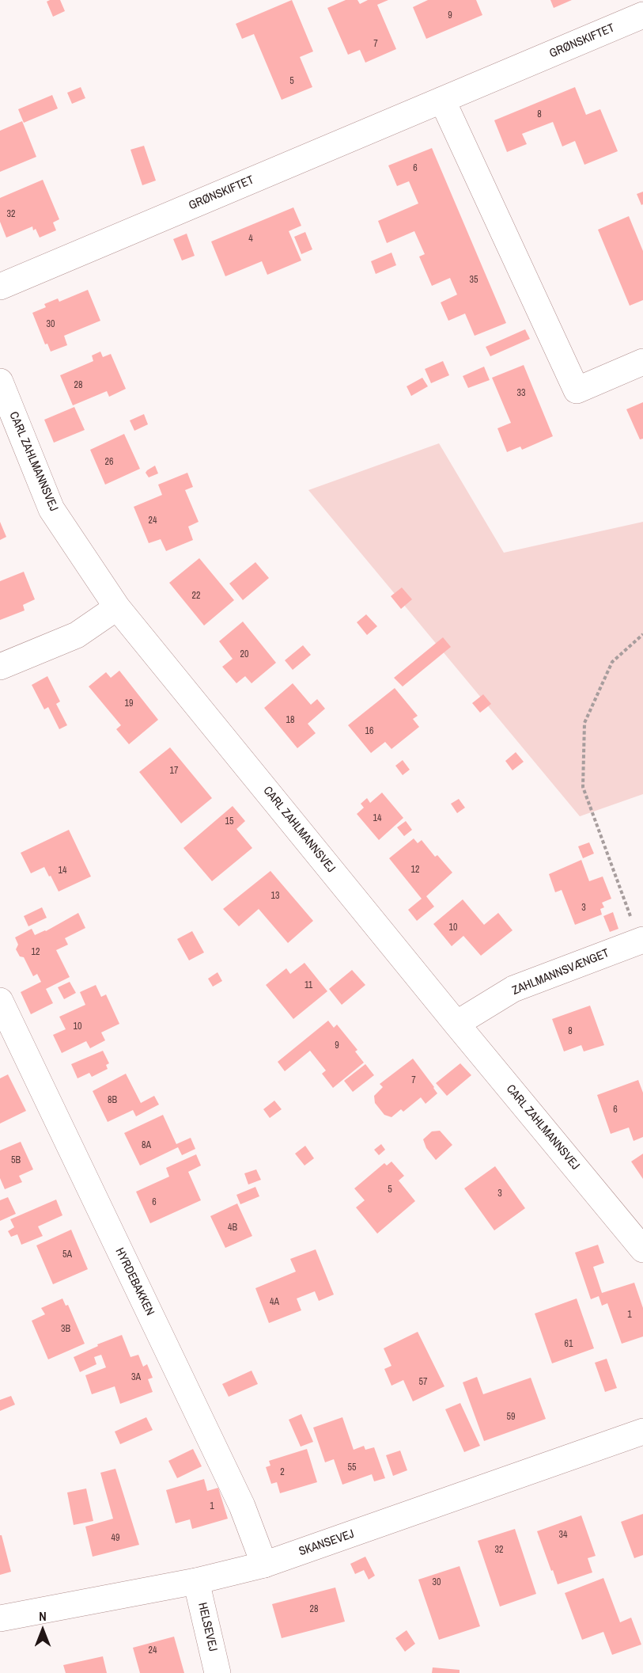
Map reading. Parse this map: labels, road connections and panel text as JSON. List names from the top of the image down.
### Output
{
  "streets": {
    "street": [
      "GRØNSKIFTET",
      "CARL ZAHLMANNSVEJ",
      "ZAHLMANNSVÆNGET",
      "HYRDEBAKKEN",
      "SKANSEVEJ",
      "HELSEVEJ"
    ]
  },
  "crossings": [
    ["CARL ZAHLMANNSVEJ", "ZAHLMANNSVÆNGET"],
    ["HYRDEBAKKEN", "SKANSEVEJ"],
    ["SKANSEVEJ", "HELSEVEJ"]
  ],
  "house_numbers": [
    "9",
    "7",
    "5",
    "8",
    "6",
    "32",
    "4",
    "35",
    "30",
    "28",
    "33",
    "26",
    "24",
    "22",
    "20",
    "19",
    "18",
    "16",
    "17",
    "14",
    "15",
    "12",
    "14",
    "13",
    "3",
    "10",
    "12",
    "11",
    "10",
    "8",
    "9",
    "7",
    "8B",
    "6",
    "8A",
    "5B",
    "5",
    "3",
    "6",
    "4B",
    "5A",
    "4A",
    "1",
    "3B",
    "61",
    "3A",
    "57",
    "59",
    "55",
    "2",
    "1",
    "34",
    "49",
    "32",
    "30",
    "28",
    "24"
  ],
  "north": "top"
}
